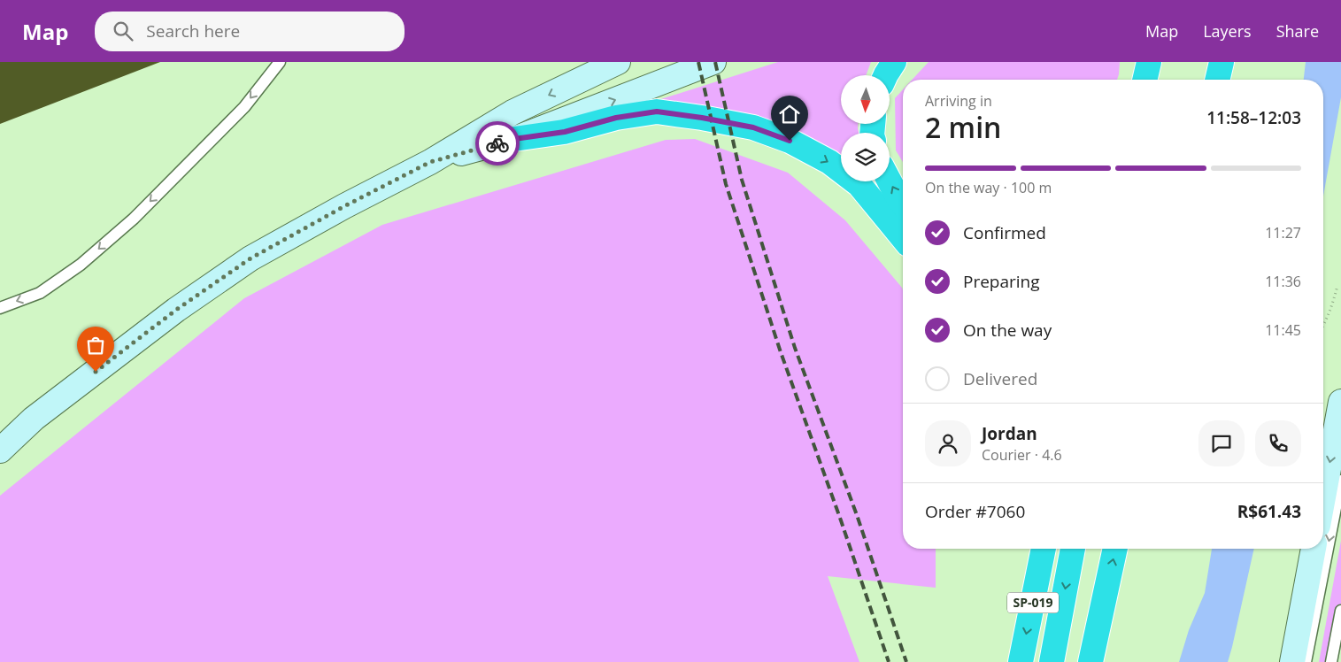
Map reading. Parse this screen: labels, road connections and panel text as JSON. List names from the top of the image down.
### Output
{
  "streets": {
    "highway": ["SP-019"]
  },
  "north": "bottom",
  "page": {
    "header": "Map",
    "search": "Search here",
    "nav": ["Map", "Layers", "Share"],
    "heading": ["2 min", "Arriving in", "11:58–12:03"],
    "panel": [
      "Jordan",
      "Courier · 4.6",
      "Order #7060",
      "R$61.43"
    ],
    "bar": "On the way · 100 m",
    "list": [
      ["Confirmed", "11:27"],
      ["Preparing", "11:36"],
      ["On the way", "11:45"],
      "Delivered"
    ]
  }
}
